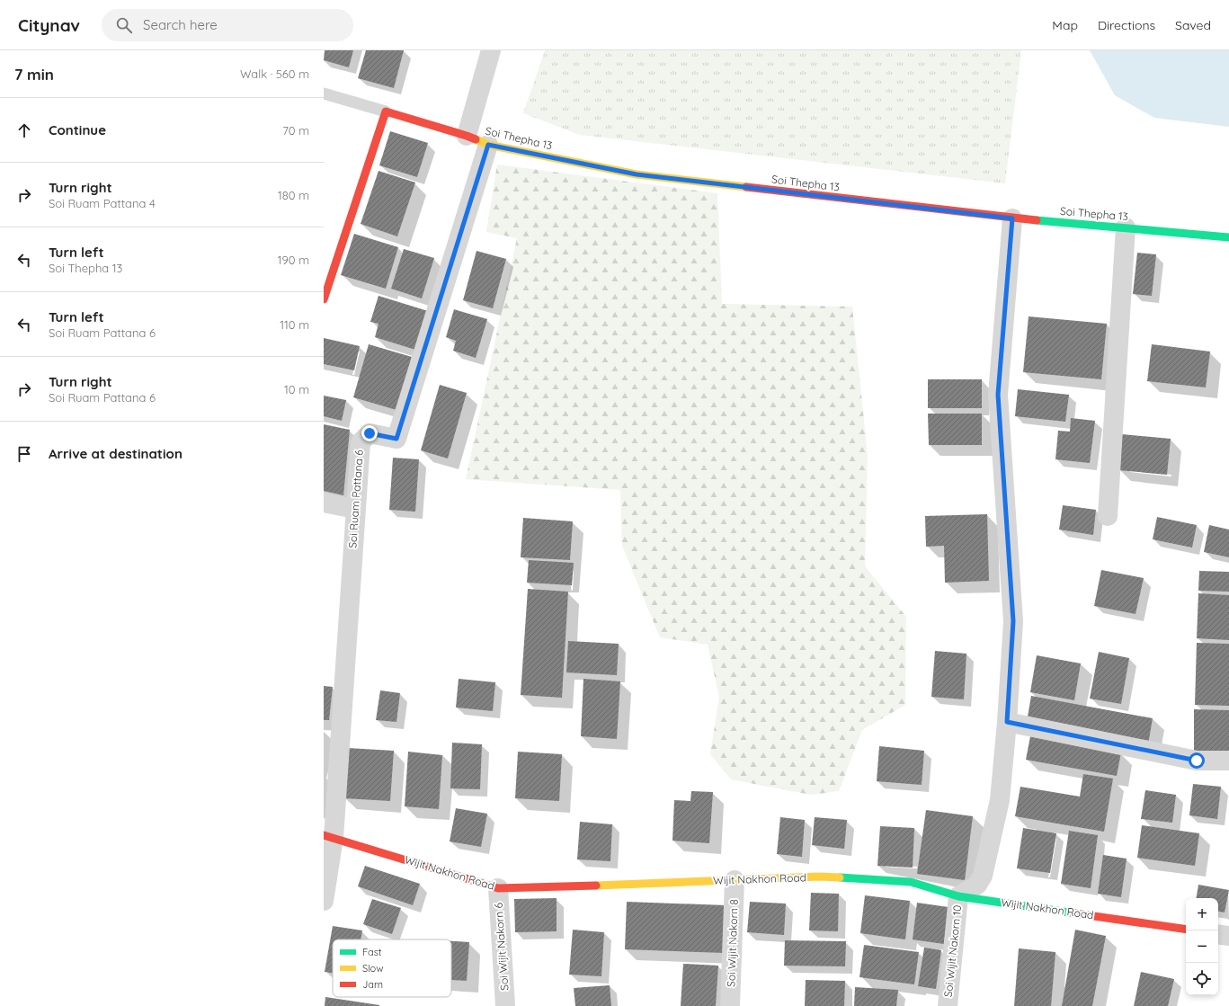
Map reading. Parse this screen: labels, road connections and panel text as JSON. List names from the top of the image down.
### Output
{
  "streets": {
    "street": [
      "Soi Thepha 13",
      "Soi Ruam Pattana 6",
      "Wijit Nakhon Road",
      "Soi Wijit Nakorn 8",
      "Soi Wijit Nakorn 6",
      "Soi Wijit Nakorn 10"
    ]
  },
  "crossings": [
    ["Soi Thepha 13", "Soi Ruam Pattana 6"],
    ["Soi Ruam Pattana 6", "Wijit Nakhon Road"],
    ["Wijit Nakhon Road", "Soi Wijit Nakorn 8"],
    ["Wijit Nakhon Road", "Soi Wijit Nakorn 6"],
    ["Wijit Nakhon Road", "Soi Wijit Nakorn 10"]
  ],
  "legend": ["Fast", "Slow", "Jam"],
  "page": {
    "header": "Citynav",
    "search": "Search here",
    "nav": ["Map", "Directions", "Saved"],
    "heading": ["7 min", "Walk · 560 m"],
    "list": [
      ["Continue", "70 m"],
      ["Turn right", "Soi Ruam Pattana 4", "180 m"],
      ["Turn left", "Soi Thepha 13", "190 m"],
      ["Turn left", "Soi Ruam Pattana 6", "110 m"],
      ["Turn right", "Soi Ruam Pattana 6", "10 m"],
      "Arrive at destination"
    ],
    "map_buttons": ["+", "−"]
  }
}
